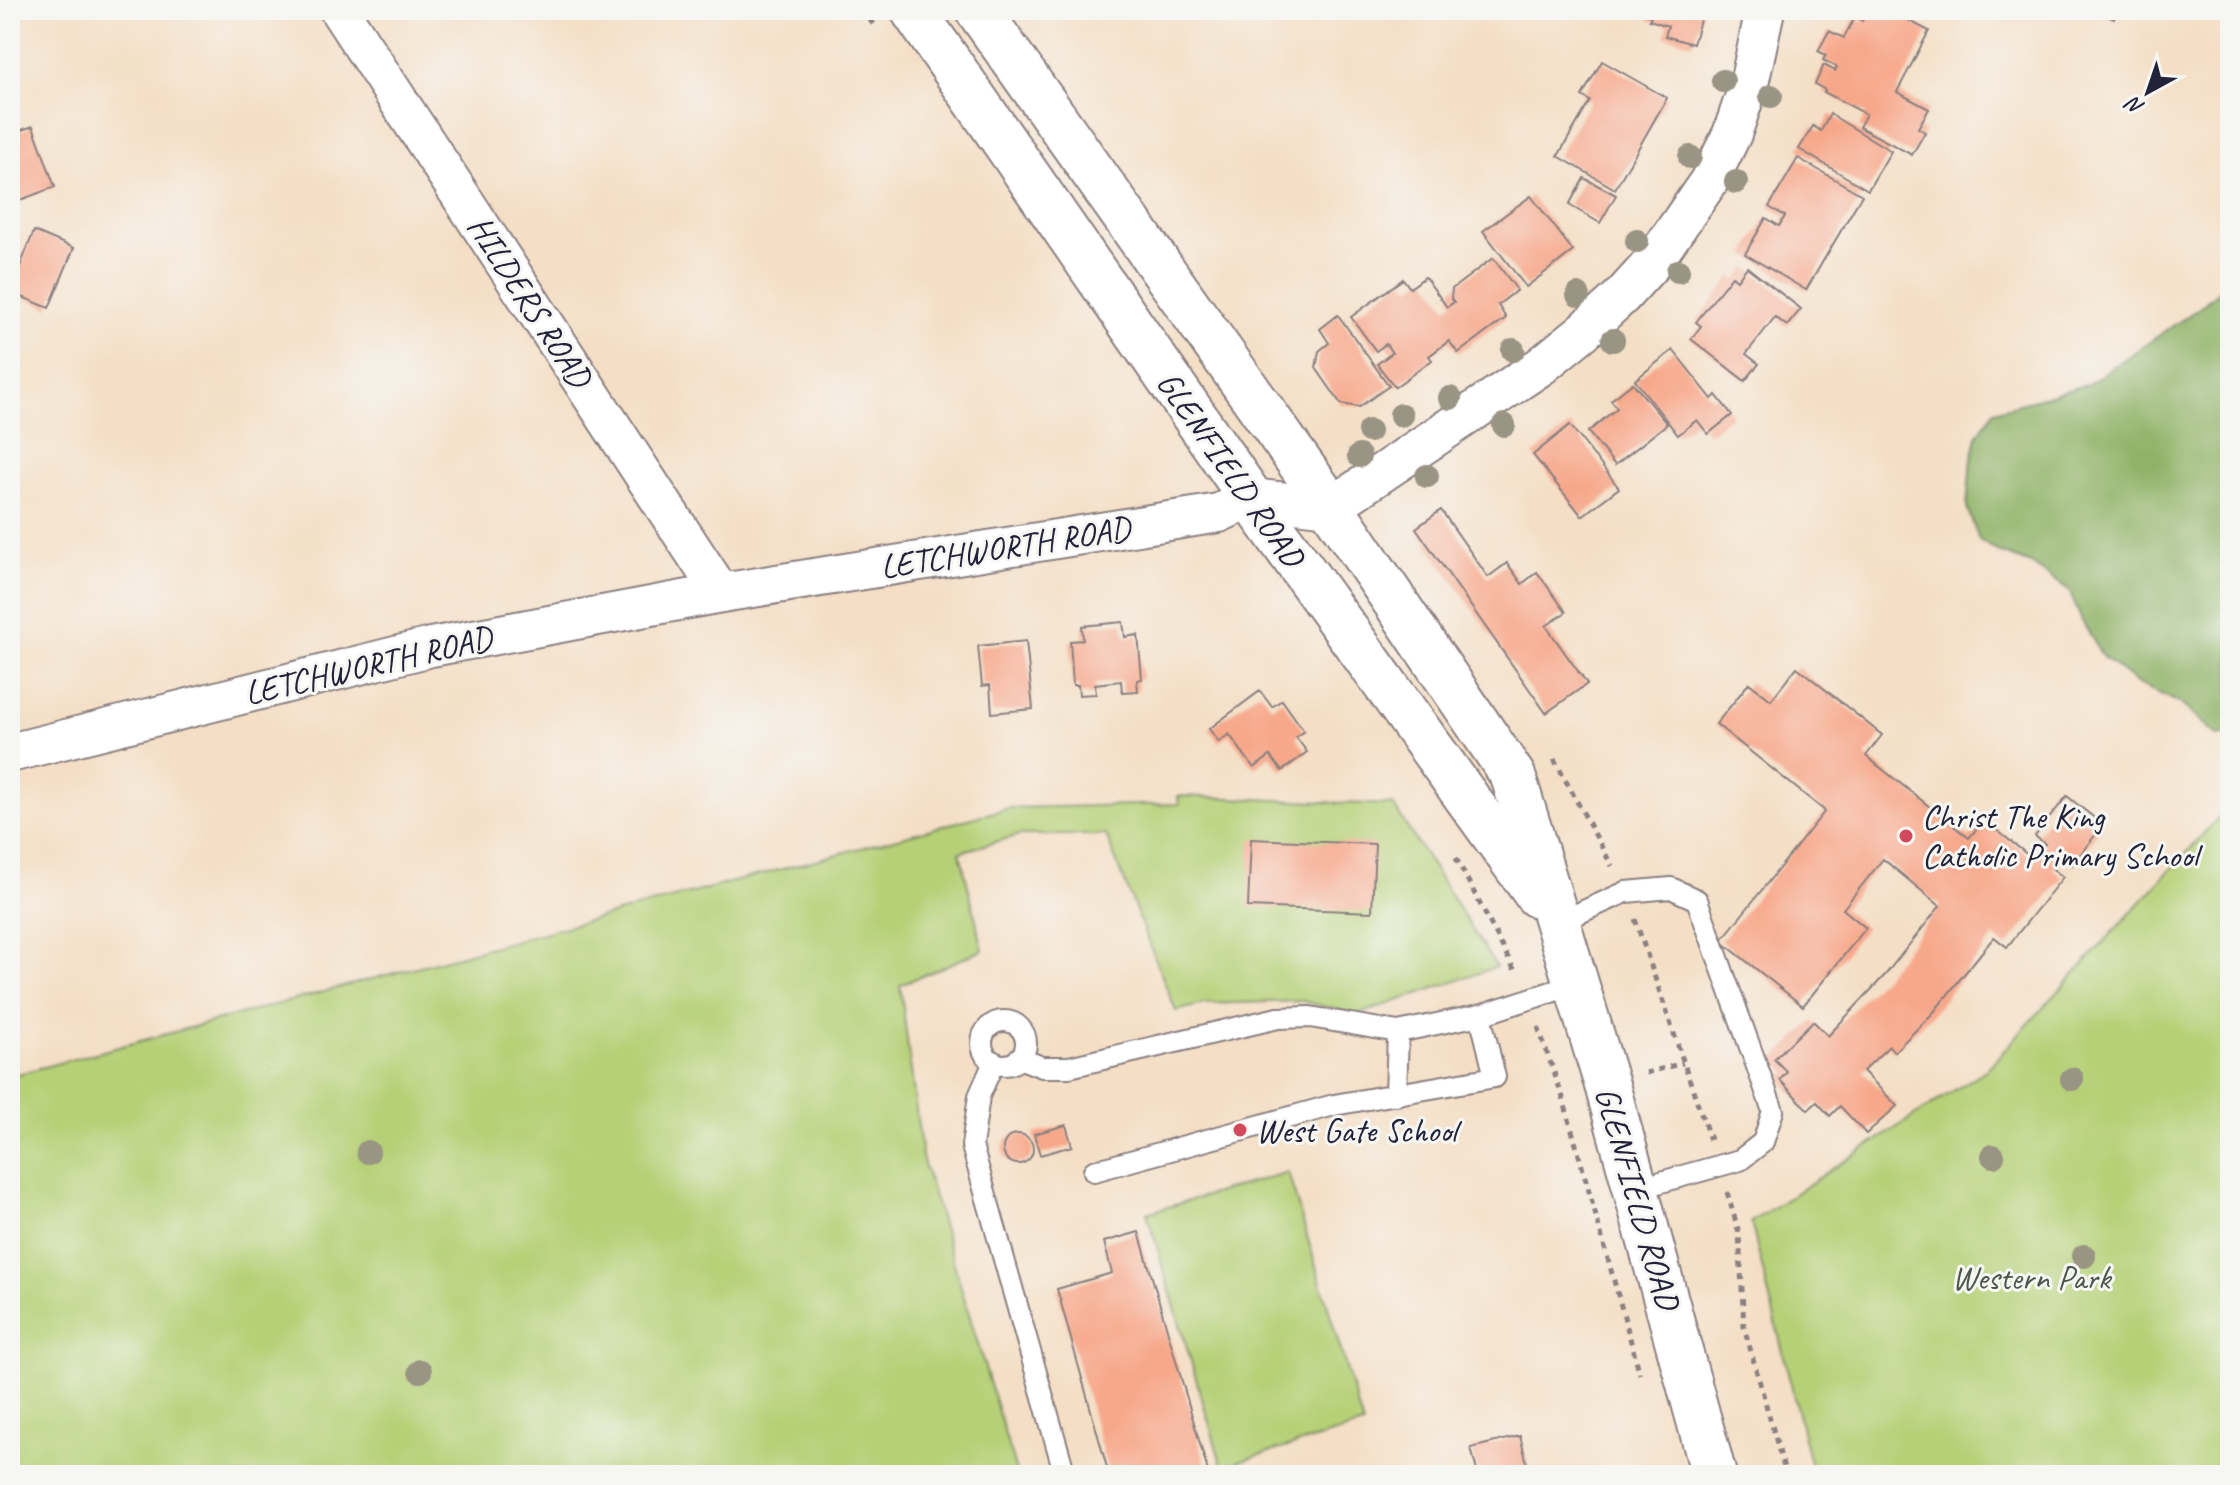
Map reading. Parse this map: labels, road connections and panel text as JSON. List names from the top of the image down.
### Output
{
  "streets": {
    "street": ["HILDERS ROAD", "GLENFIELD ROAD", "LETCHWORTH ROAD"]
  },
  "crossings": [
    ["HILDERS ROAD", "LETCHWORTH ROAD"],
    ["GLENFIELD ROAD", "LETCHWORTH ROAD"]
  ],
  "parks": ["Western Park"],
  "places": ["Christ The King Catholic Primary School", "West Gate School"],
  "north": "bottom left"
}
